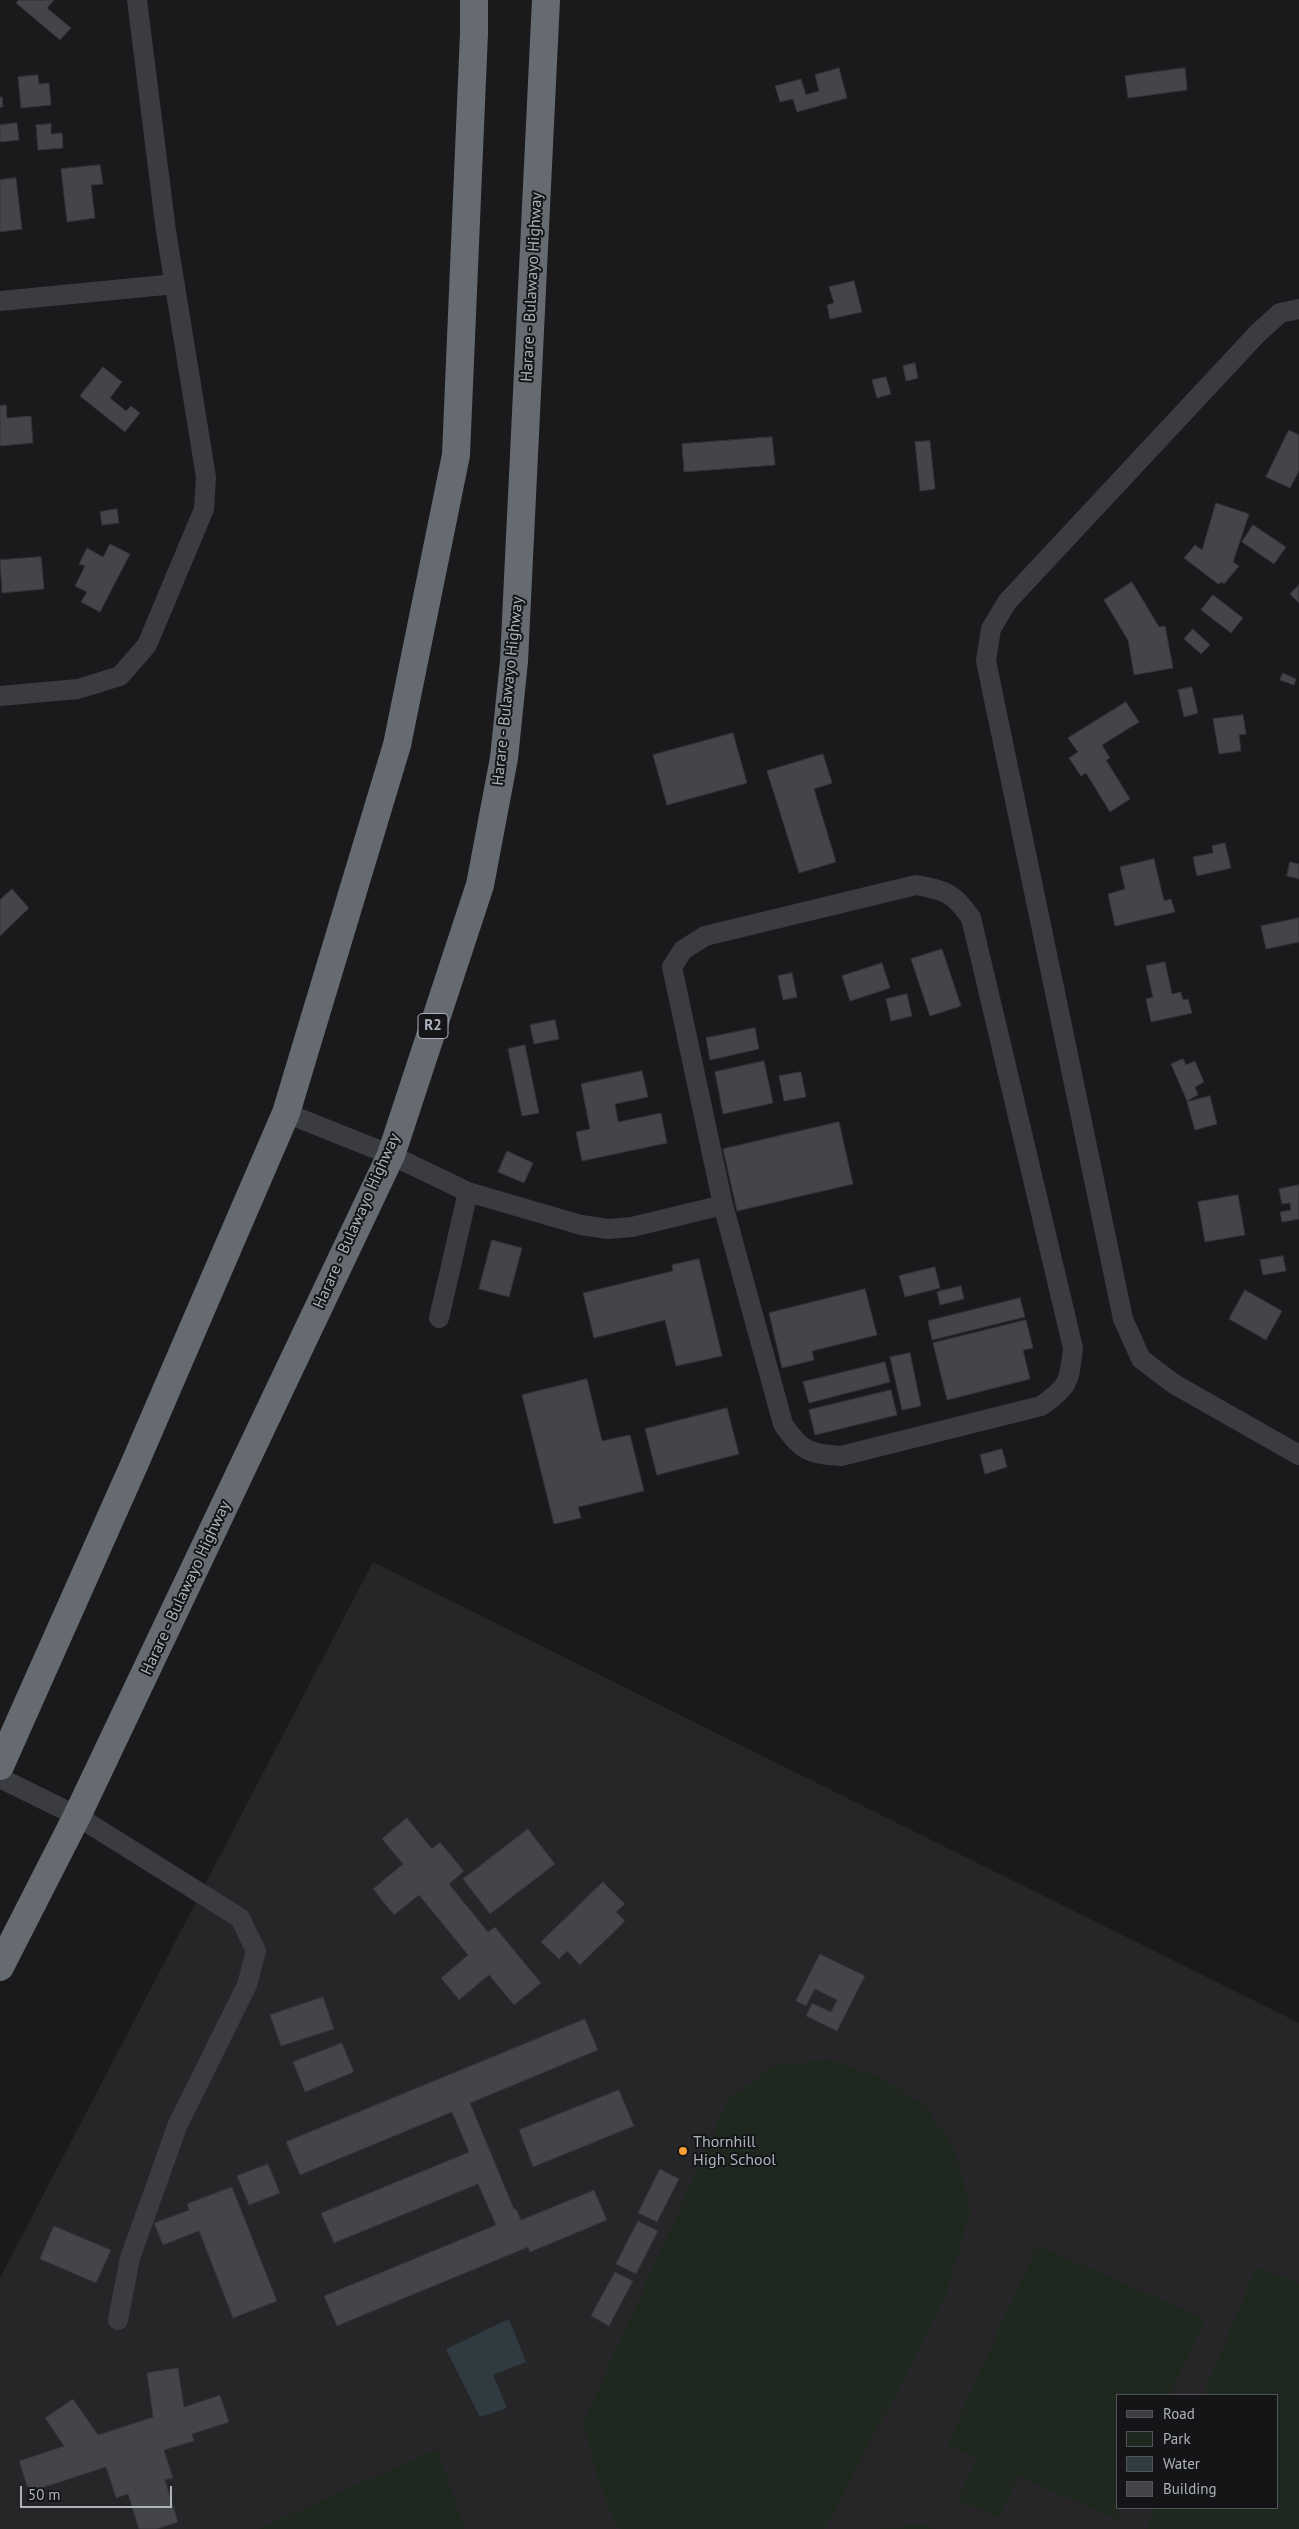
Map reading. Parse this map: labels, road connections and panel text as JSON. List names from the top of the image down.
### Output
{
  "streets": {
    "highway": ["Harare - Bulawayo Highway", "R2"]
  },
  "places": ["Thornhill High School"],
  "legend": [
    "Road",
    "Park",
    "Water",
    "Building"
  ],
  "scale_bar": "50 m"
}
